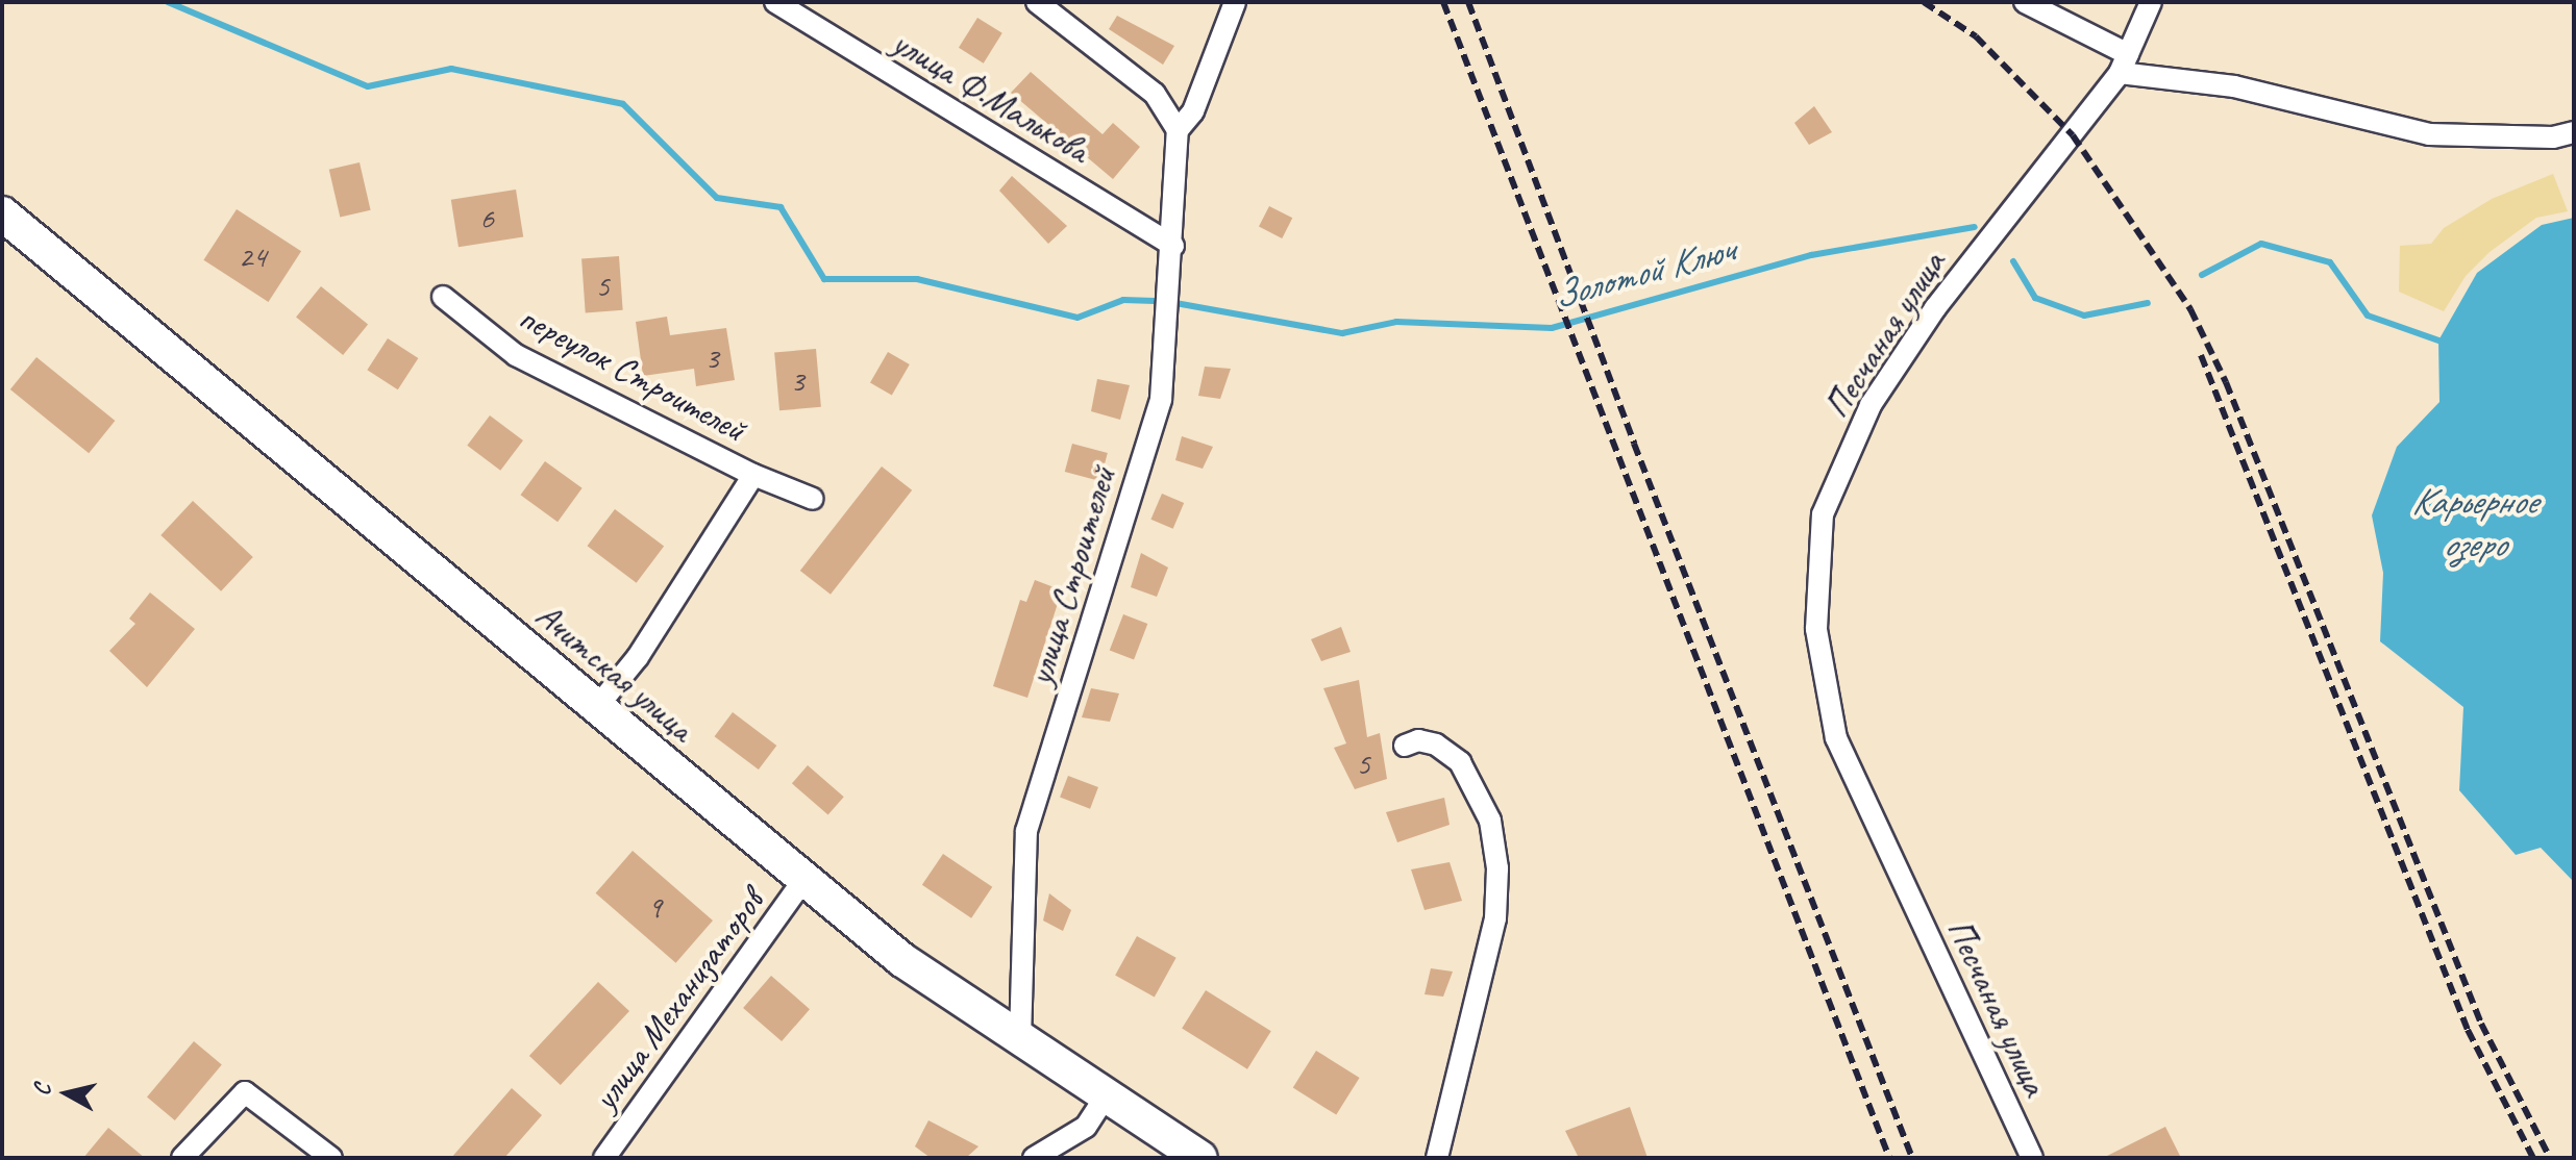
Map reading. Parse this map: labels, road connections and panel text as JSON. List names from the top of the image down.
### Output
{
  "streets": {
    "main road": ["Ачитская улица"],
    "street": [
      "улица Ф.Малькова",
      "Песчаная улица",
      "переулок Строителей",
      "улица Строителей",
      "улица Механизаторов"
    ]
  },
  "crossings": [
    ["улица Ф.Малькова", "улица Строителей"],
    ["переулок Строителей", "Ачитская улица"],
    ["улица Строителей", "Ачитская улица"],
    ["Ачитская улица", "улица Механизаторов"]
  ],
  "water": ["Золотой Ключ", "Карьерное озеро"],
  "house_numbers": [
    "6",
    "24",
    "5",
    "3",
    "3",
    "5",
    "9"
  ],
  "north": "left"
}
